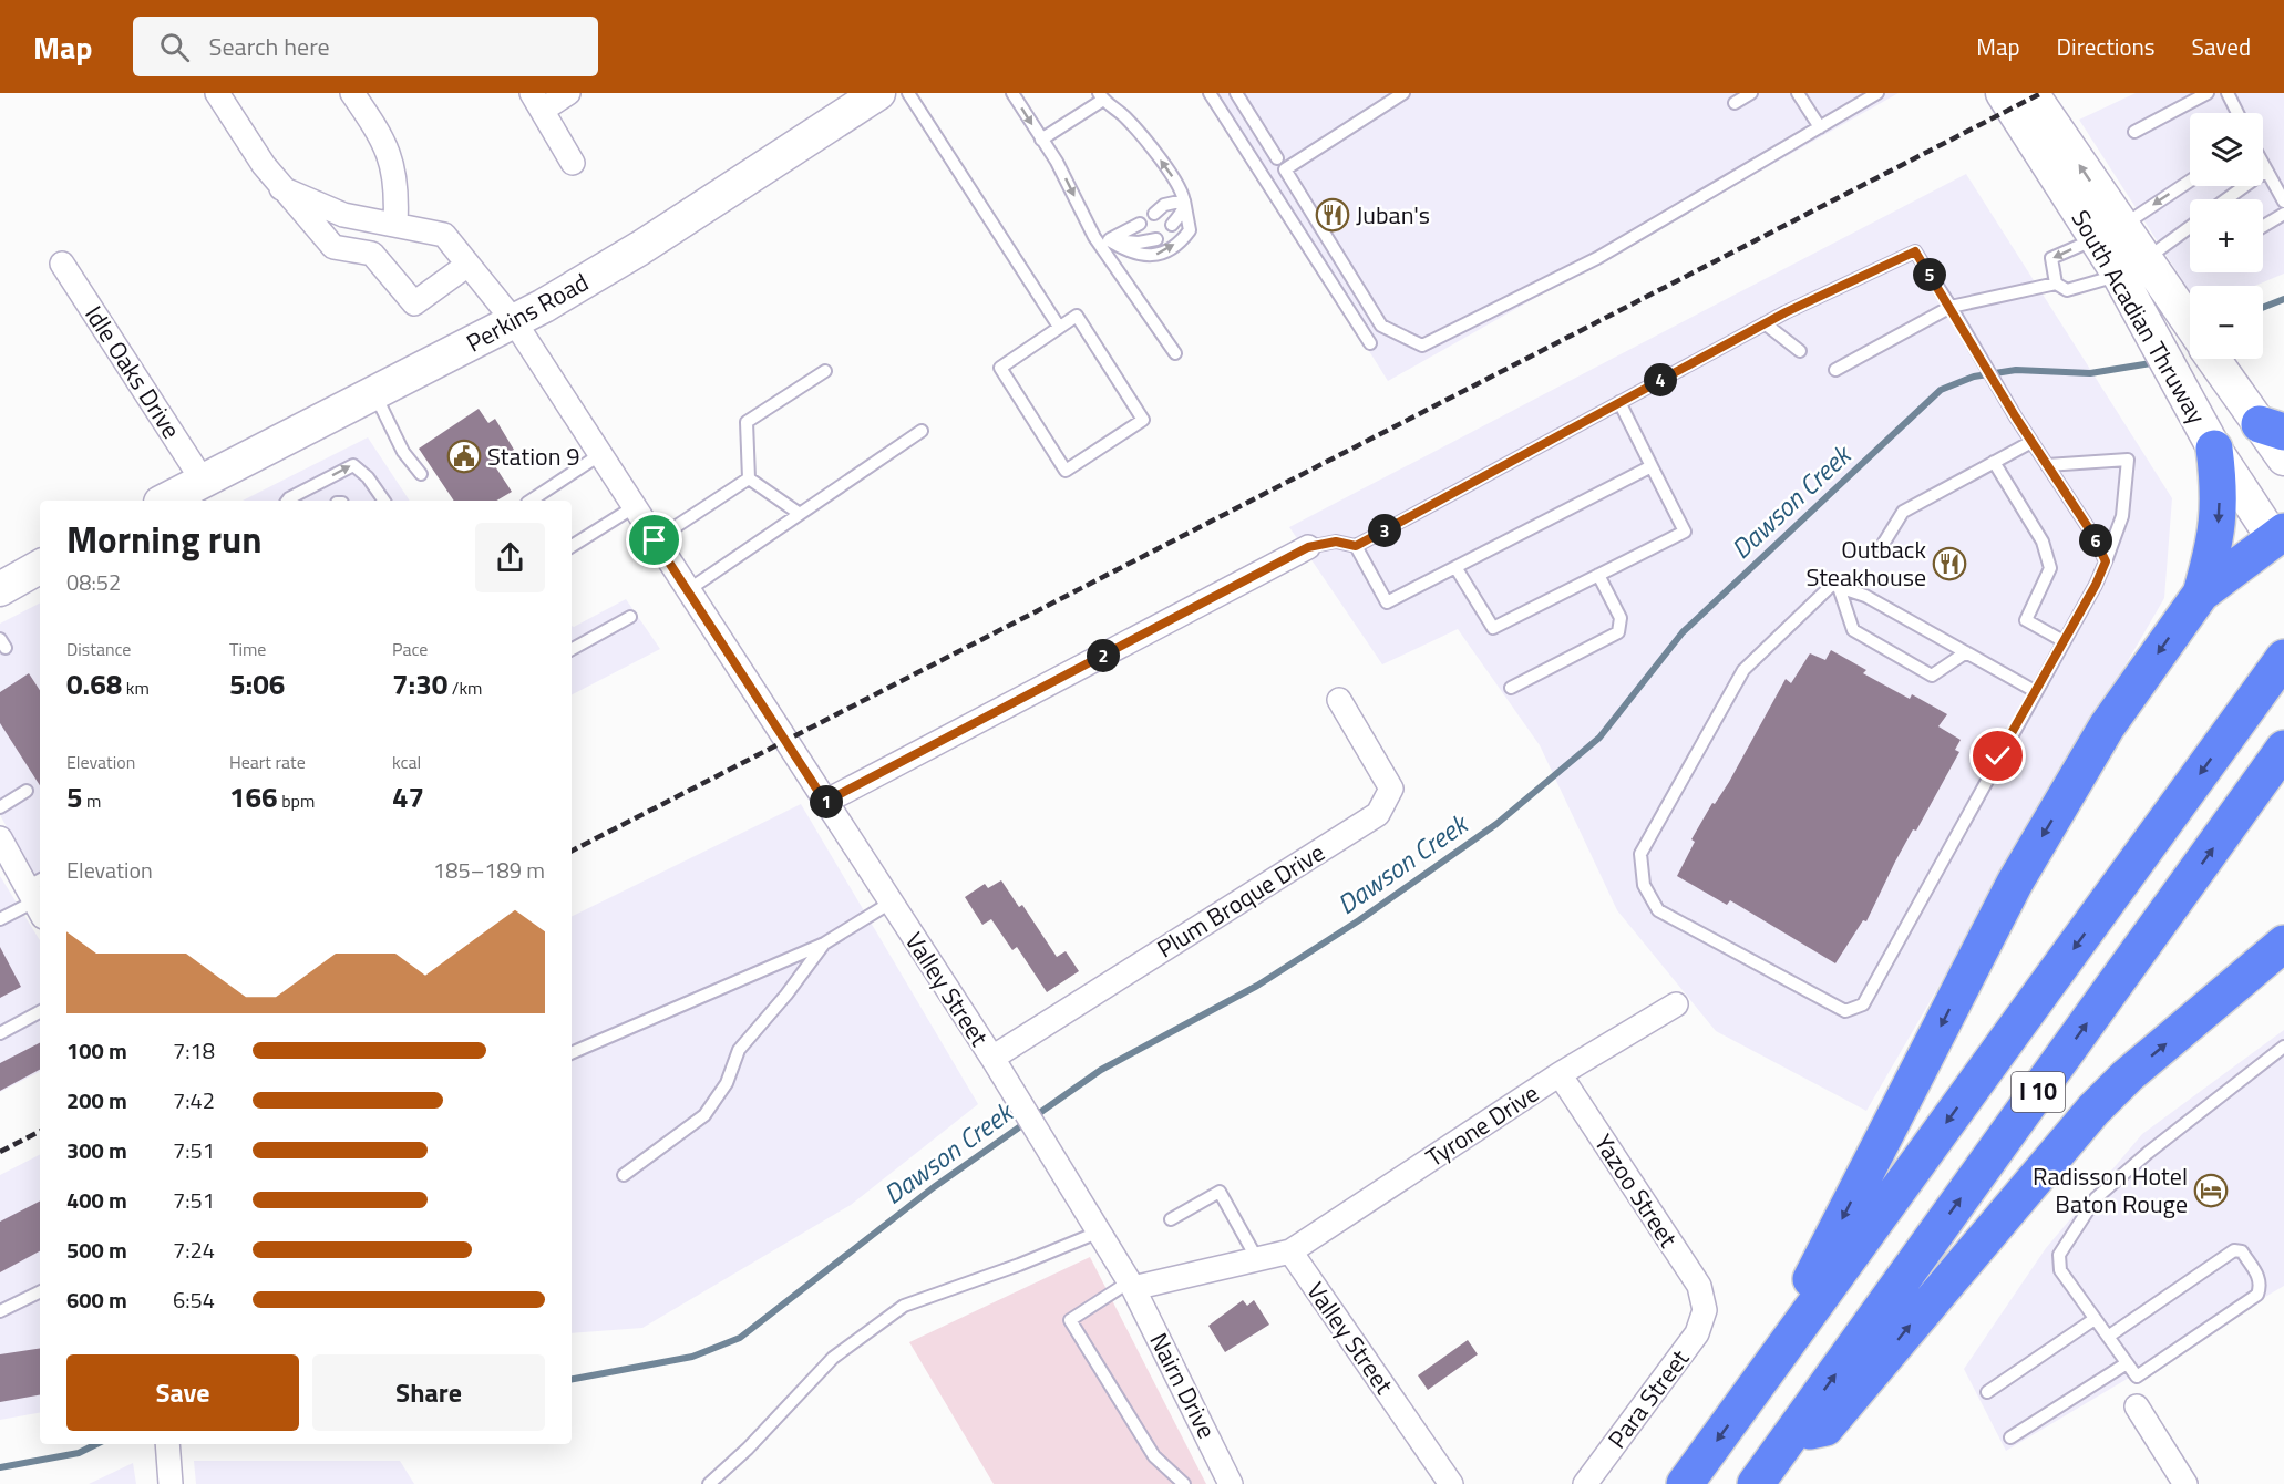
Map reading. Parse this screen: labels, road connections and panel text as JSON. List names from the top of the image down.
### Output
{
  "streets": {
    "highway": ["I 10"],
    "main road": ["Perkins Road", "South Acadian Thruway"],
    "street": [
      "Idle Oaks Drive",
      "Plum Broque Drive",
      "Valley Street",
      "Tyrone Drive",
      "Yazoo Street",
      "Nairn Drive",
      "Para Street"
    ]
  },
  "crossings": [
    ["Perkins Road", "Idle Oaks Drive"],
    ["Perkins Road", "Valley Street"],
    ["Plum Broque Drive", "Valley Street"],
    ["Valley Street", "Tyrone Drive"],
    ["Valley Street", "Nairn Drive"],
    ["Tyrone Drive", "Yazoo Street"],
    ["Yazoo Street", "Para Street"]
  ],
  "water": ["Dawson Creek"],
  "places": {
    "restaurant": ["Juban's", "Outback Steakhouse"],
    "public building": ["Station 9"],
    "hotel": ["Radisson Hotel Baton Rouge"]
  },
  "page": {
    "header": "Map",
    "search": "Search here",
    "nav": ["Map", "Directions", "Saved"],
    "map_buttons": ["+", "−"],
    "pins": [
      "5",
      "4",
      "3",
      "6",
      "2",
      "1"
    ],
    "heading": ["Morning run", "08:52"],
    "stats": [
      ["Distance", "0.68 km"],
      ["Time", "5:06"],
      ["Pace", "7:30 /km"],
      ["Elevation", "5 m"],
      ["Heart rate", "166 bpm"],
      ["kcal", "47"]
    ],
    "chart": ["Elevation", "185–189 m"],
    "list": [
      {
        "name": "100 m",
        "note": "7:18"
      },
      {
        "name": "200 m",
        "note": "7:42"
      },
      {
        "name": "300 m",
        "note": "7:51"
      },
      {
        "name": "400 m",
        "note": "7:51"
      },
      {
        "name": "500 m",
        "note": "7:24"
      },
      {
        "name": "600 m",
        "note": "6:54"
      }
    ],
    "buttons": ["Save", "Share"]
  }
}
